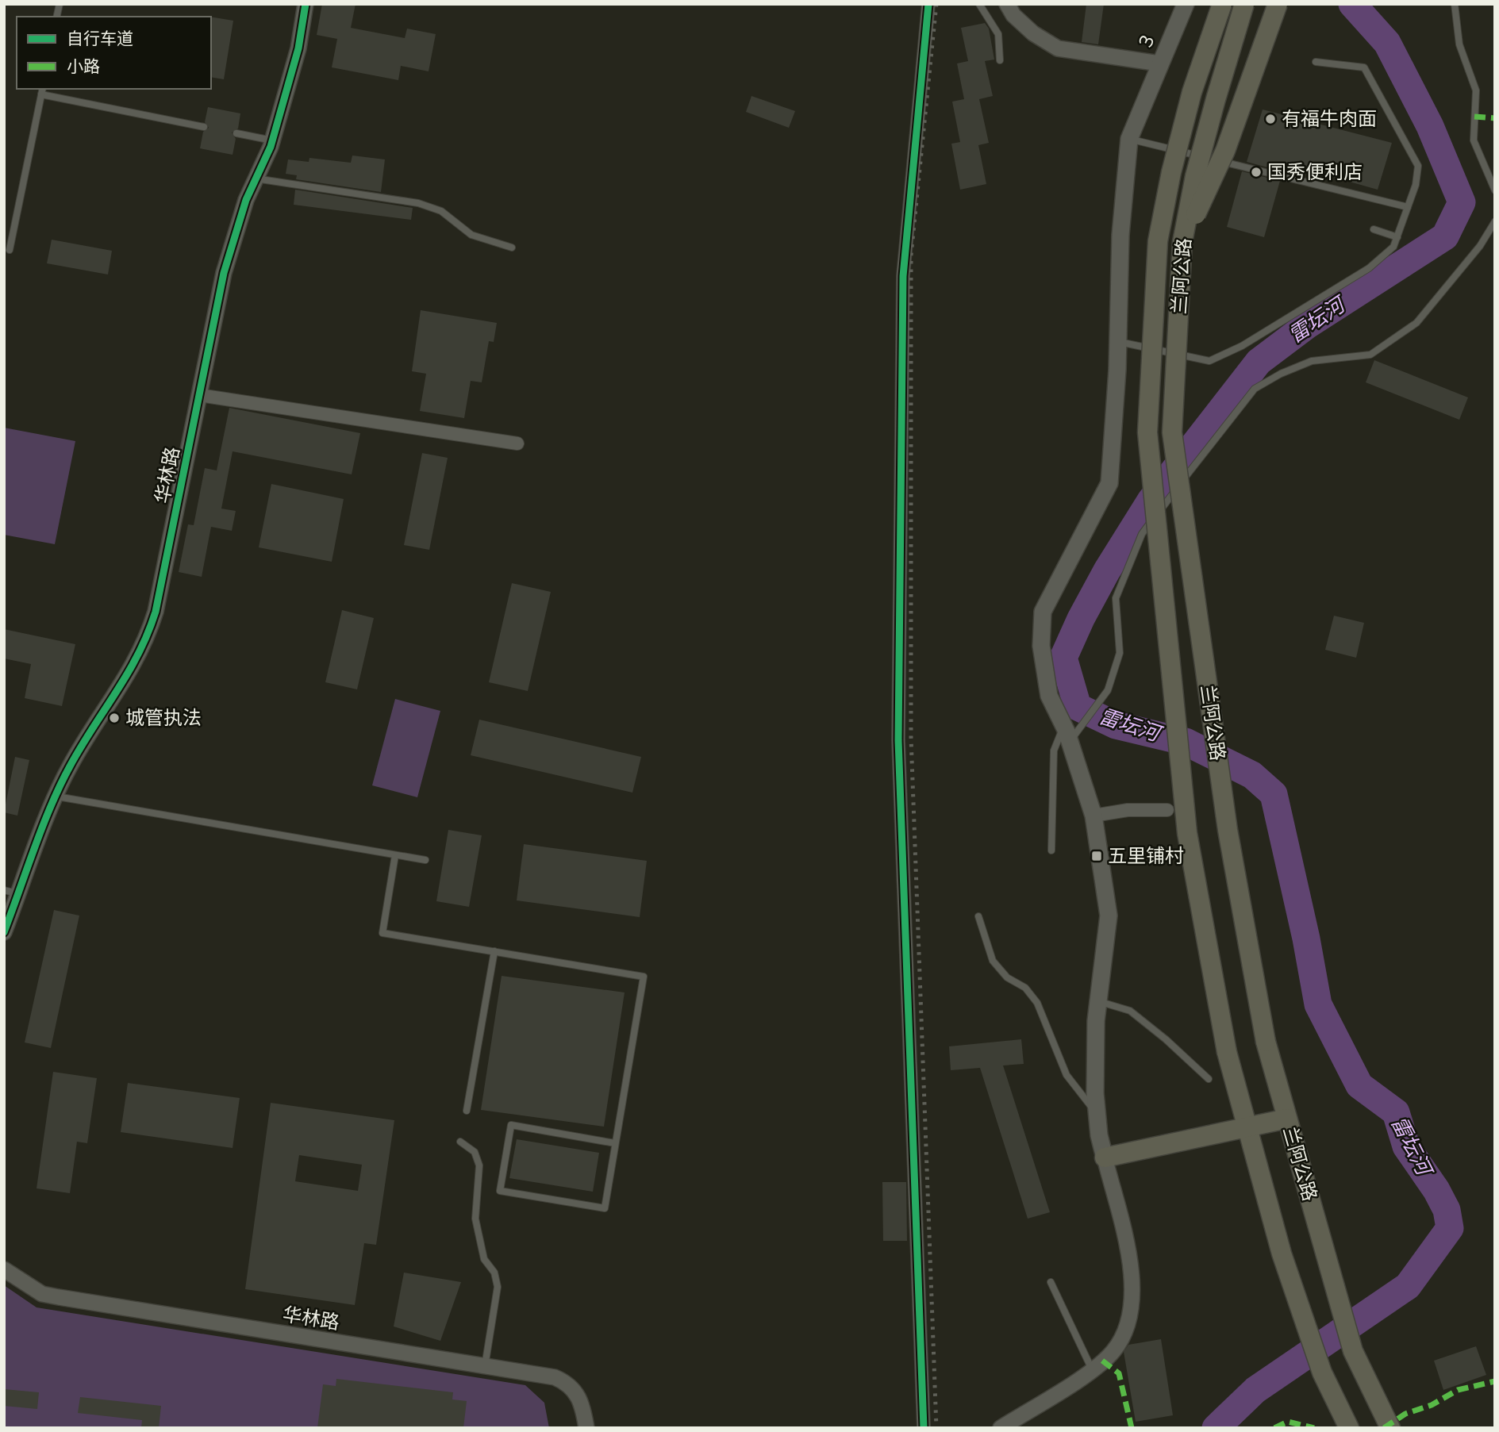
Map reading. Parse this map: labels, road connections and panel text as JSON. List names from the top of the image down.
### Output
{
  "streets": {
    "highway": ["兰阿公路"],
    "main road": ["3"],
    "street": ["华林路"]
  },
  "water": ["雷坛河"],
  "places": {
    "other": ["有福牛肉面", "国秀便利店", "城管执法"],
    "transit": ["五里铺村"]
  },
  "legend": ["自行车道", "小路"]
}
